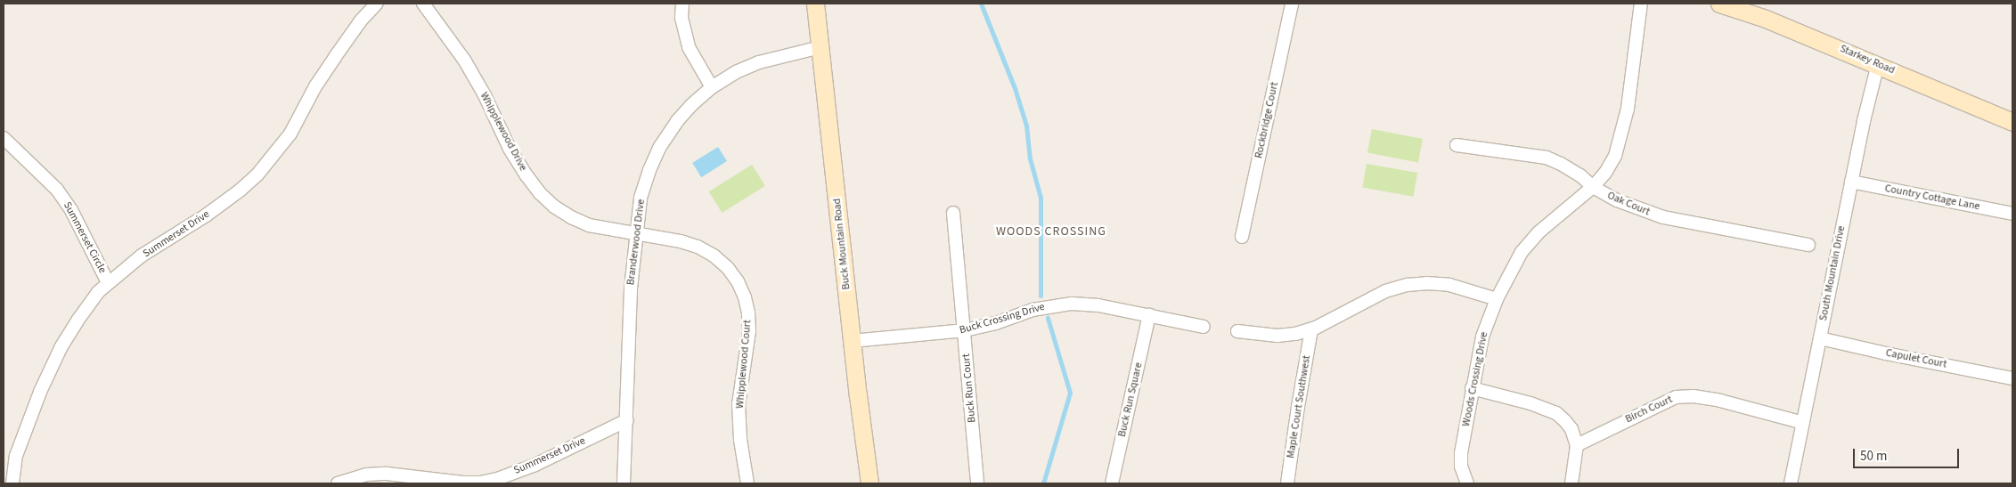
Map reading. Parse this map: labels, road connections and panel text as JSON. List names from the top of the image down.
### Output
{
  "streets": {
    "main road": ["Starkey Road", "Buck Mountain Road"],
    "street": [
      "Rockbridge Court",
      "Whipplewood Drive",
      "Country Cottage Lane",
      "Oak Court",
      "Summerset Drive",
      "Summerset Circle",
      "Branderwood Drive",
      "South Mountain Drive",
      "Buck Crossing Drive",
      "Capulet Court",
      "Whipplewood Court",
      "Woods Crossing Drive",
      "Buck Run Court",
      "Buck Run Square",
      "Maple Court Southwest",
      "Birch Court"
    ]
  },
  "crossings": [
    ["Starkey Road", "South Mountain Drive"],
    ["Whipplewood Drive", "Branderwood Drive"],
    ["Whipplewood Drive", "Whipplewood Court"],
    ["Country Cottage Lane", "South Mountain Drive"],
    ["Oak Court", "Woods Crossing Drive"],
    ["Summerset Drive", "Summerset Circle"],
    ["Summerset Drive", "Branderwood Drive"],
    ["Branderwood Drive", "Buck Mountain Road"],
    ["Branderwood Drive", "Whipplewood Court"],
    ["Buck Mountain Road", "Buck Crossing Drive"],
    ["South Mountain Drive", "Capulet Court"],
    ["South Mountain Drive", "Birch Court"],
    ["Buck Crossing Drive", "Buck Run Court"],
    ["Buck Crossing Drive", "Buck Run Square"]
  ],
  "districts": ["WOODS CROSSING"],
  "scale_bar": "50 m"
}
